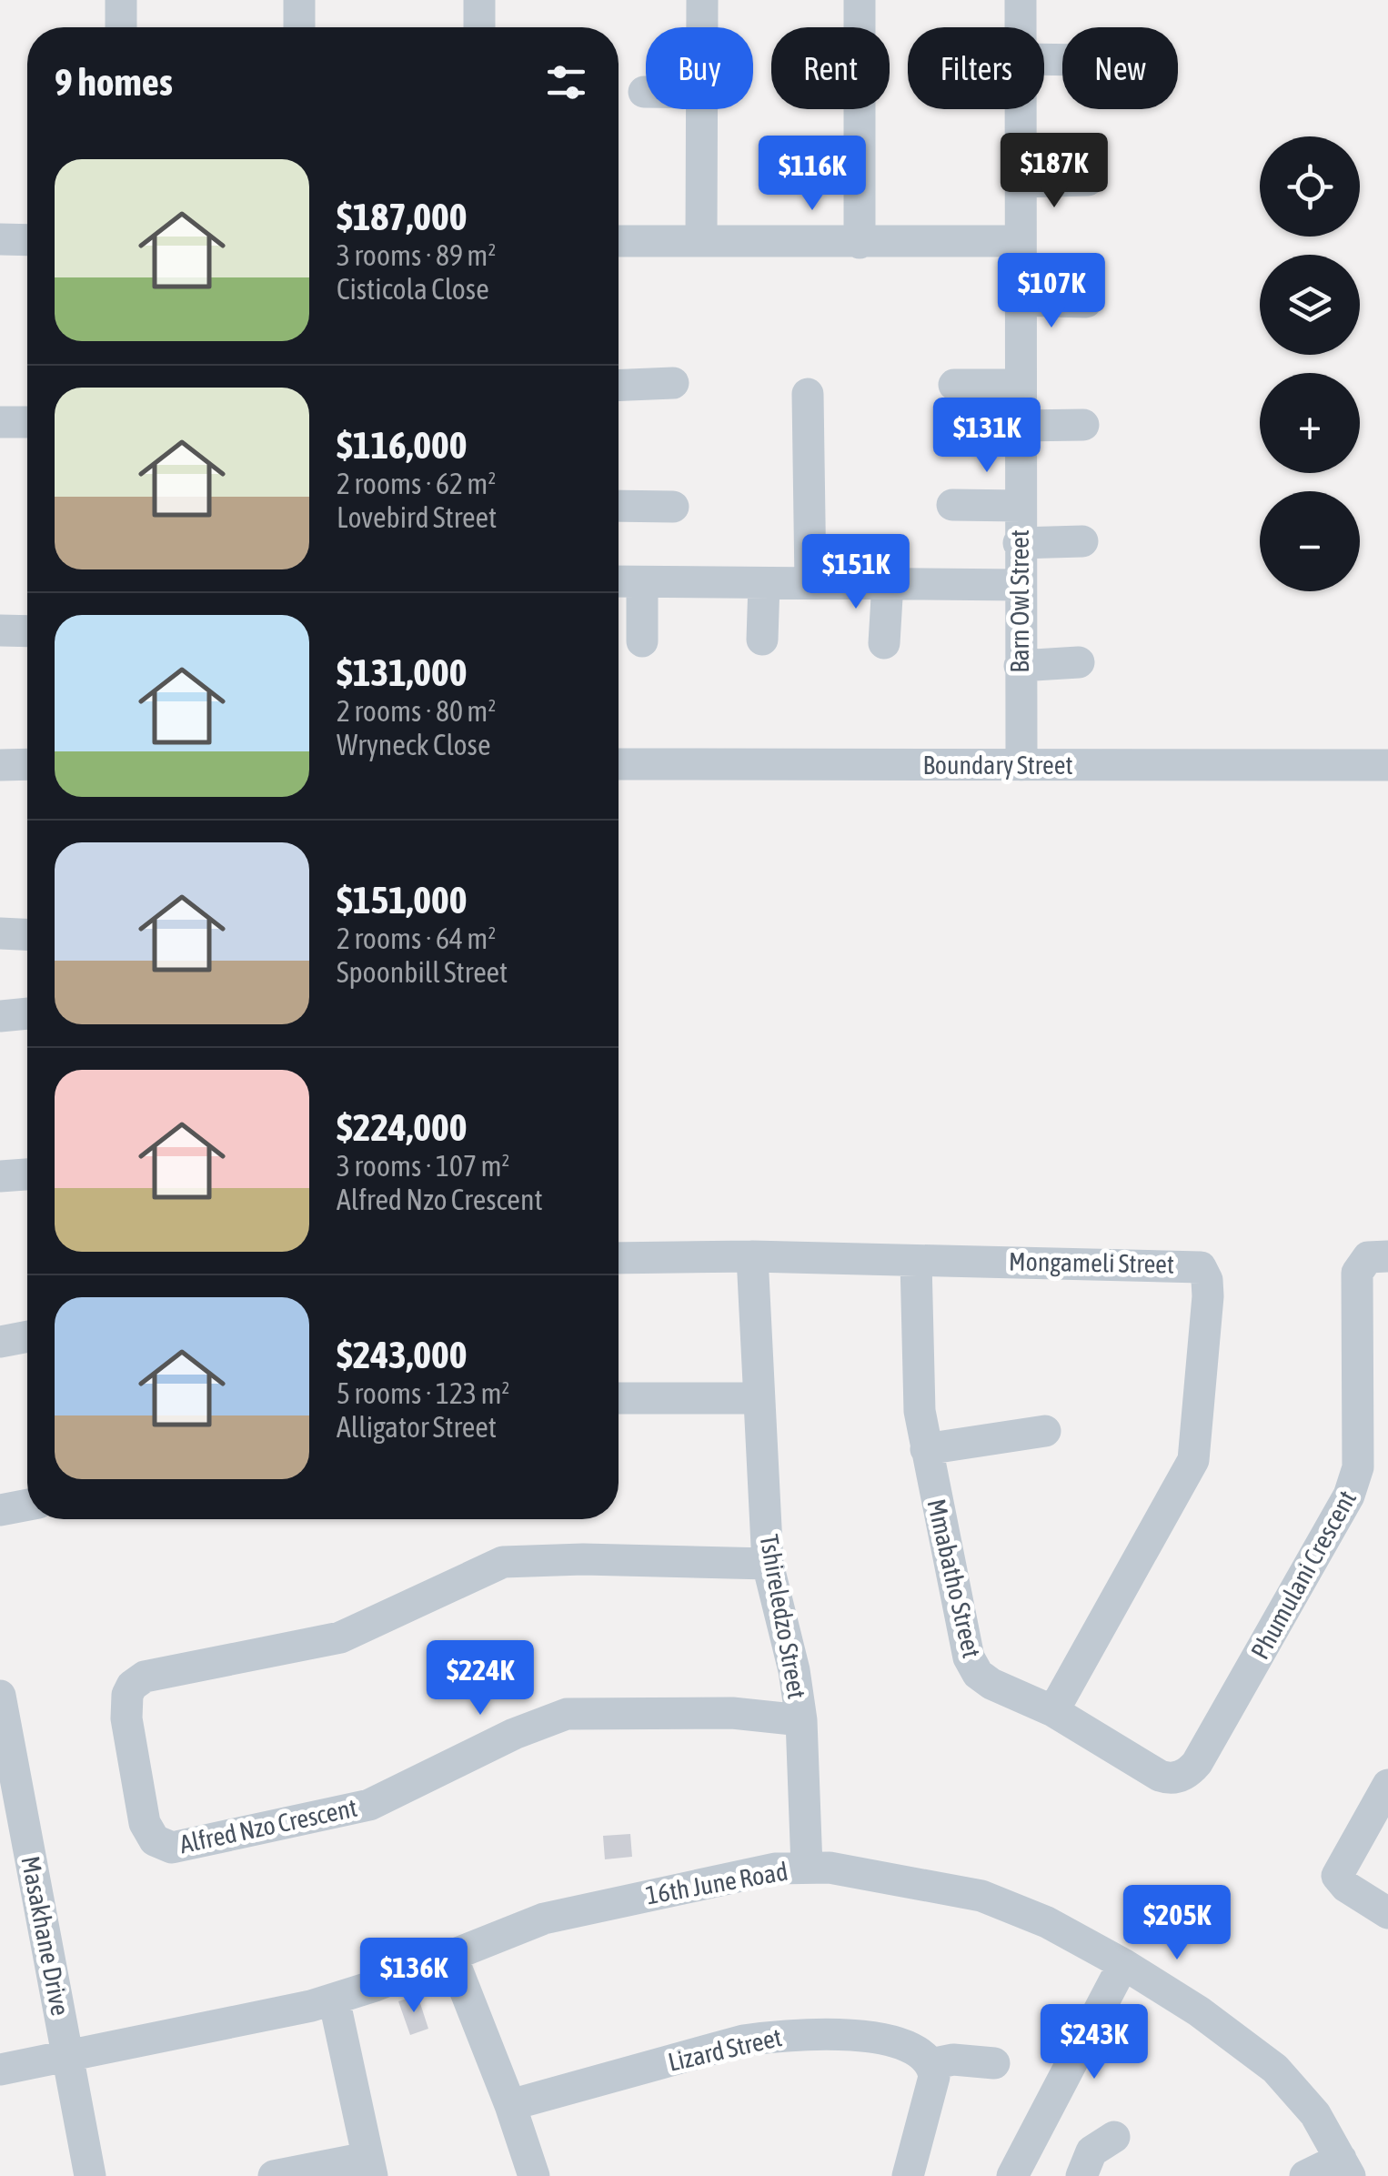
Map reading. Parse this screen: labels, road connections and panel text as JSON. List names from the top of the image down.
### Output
{
  "streets": {
    "street": [
      "Barn Owl Street",
      "Boundary Street",
      "Mongameli Street",
      "Phumulani Crescent",
      "Mmabatho Street",
      "Tshireledzo Street",
      "Alfred Nzo Crescent",
      "16th June Road",
      "Masakhane Drive",
      "Lizard Street"
    ]
  },
  "crossings": [
    ["Barn Owl Street", "Boundary Street"],
    ["Mongameli Street", "Mmabatho Street"],
    ["Mongameli Street", "Tshireledzo Street"],
    ["Phumulani Crescent", "Mmabatho Street"],
    ["Tshireledzo Street", "Alfred Nzo Crescent"],
    ["Tshireledzo Street", "16th June Road"],
    ["16th June Road", "Masakhane Drive"]
  ],
  "page": {
    "chip": [
      "Buy",
      "Rent",
      "Filters",
      "New"
    ],
    "heading": "9 homes",
    "price": [
      "$187K",
      "$116K",
      "$107K",
      "$131K",
      "$151K",
      "$224K",
      "$205K",
      "$136K",
      "$243K"
    ],
    "map_buttons": ["+", "−"],
    "list": [
      {
        "name": "$187,000",
        "note": "3 rooms · 89 m² · Cisticola Close"
      },
      {
        "name": "$116,000",
        "note": "2 rooms · 62 m² · Lovebird Street"
      },
      {
        "name": "$131,000",
        "note": "2 rooms · 80 m² · Wryneck Close"
      },
      {
        "name": "$151,000",
        "note": "2 rooms · 64 m² · Spoonbill Street"
      },
      {
        "name": "$224,000",
        "note": "3 rooms · 107 m² · Alfred Nzo Crescent"
      },
      {
        "name": "$243,000",
        "note": "5 rooms · 123 m² · Alligator Street"
      }
    ]
  }
}
